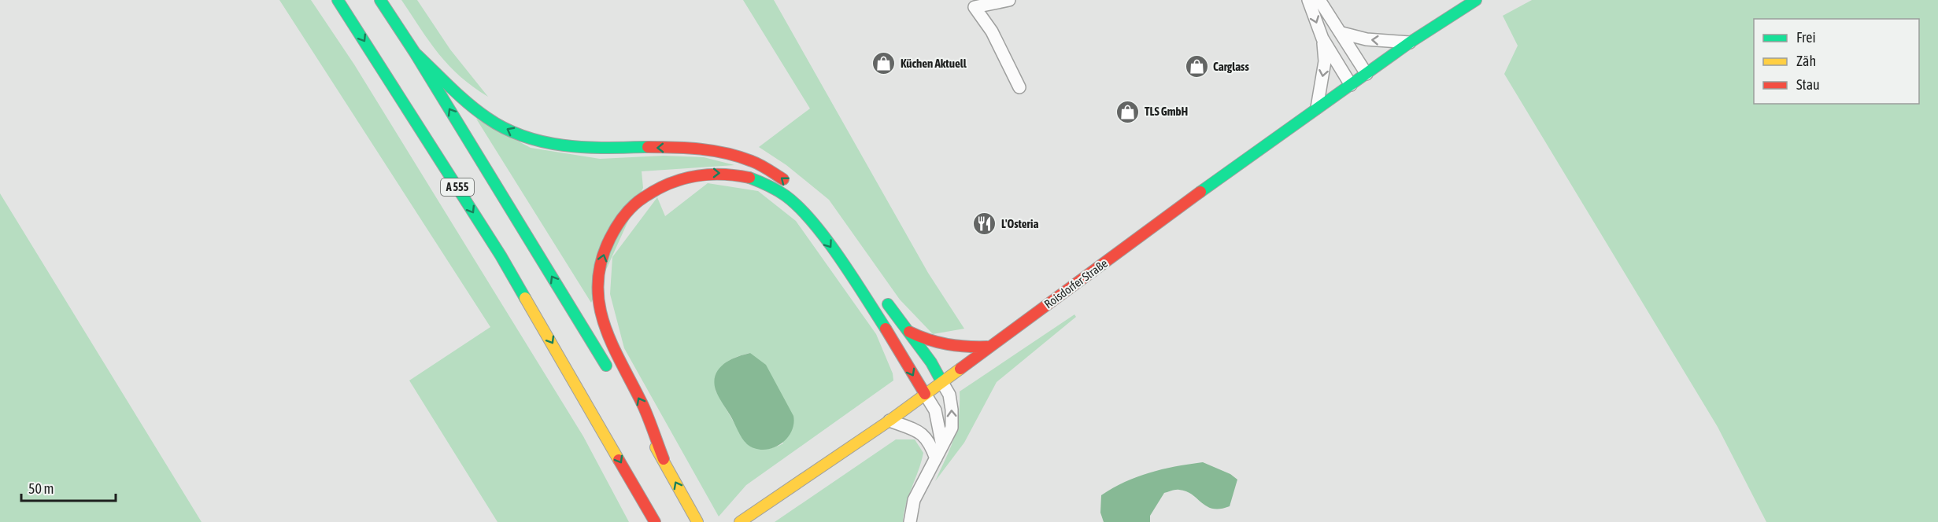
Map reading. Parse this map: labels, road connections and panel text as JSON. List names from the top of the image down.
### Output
{
  "streets": {
    "main road": ["A 555", "Roisdorfer Straße"]
  },
  "places": {
    "shop": ["Küchen Aktuell", "Carglass", "TLS GmbH"],
    "restaurant": ["L'Osteria"]
  },
  "legend": ["Frei", "Zäh", "Stau"],
  "scale_bar": "50 m"
}
